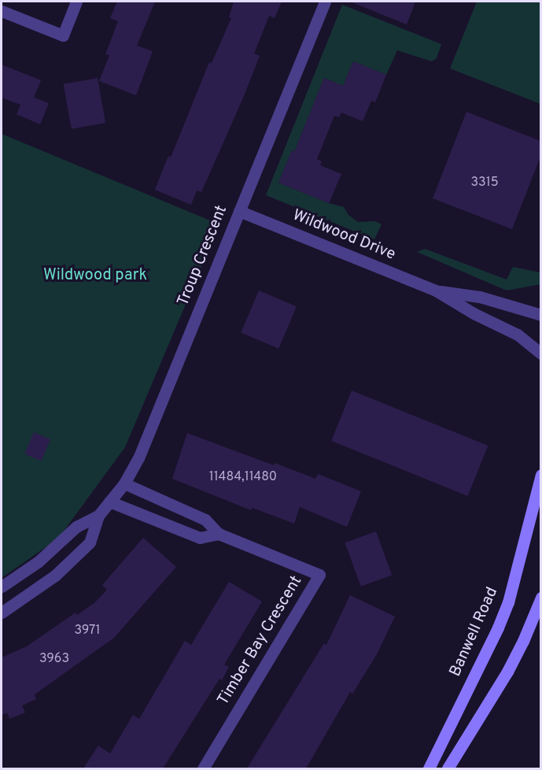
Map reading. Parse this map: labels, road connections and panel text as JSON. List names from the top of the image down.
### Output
{
  "streets": {
    "main road": ["Banwell Road"],
    "street": ["Wildwood Drive", "Troup Crescent", "Timber Bay Crescent"]
  },
  "crossings": [
    ["Wildwood Drive", "Troup Crescent"],
    ["Troup Crescent", "Timber Bay Crescent"]
  ],
  "parks": ["Wildwood park"],
  "house_numbers": [
    "3315",
    "11484,11480",
    "3971",
    "3963"
  ]
}
